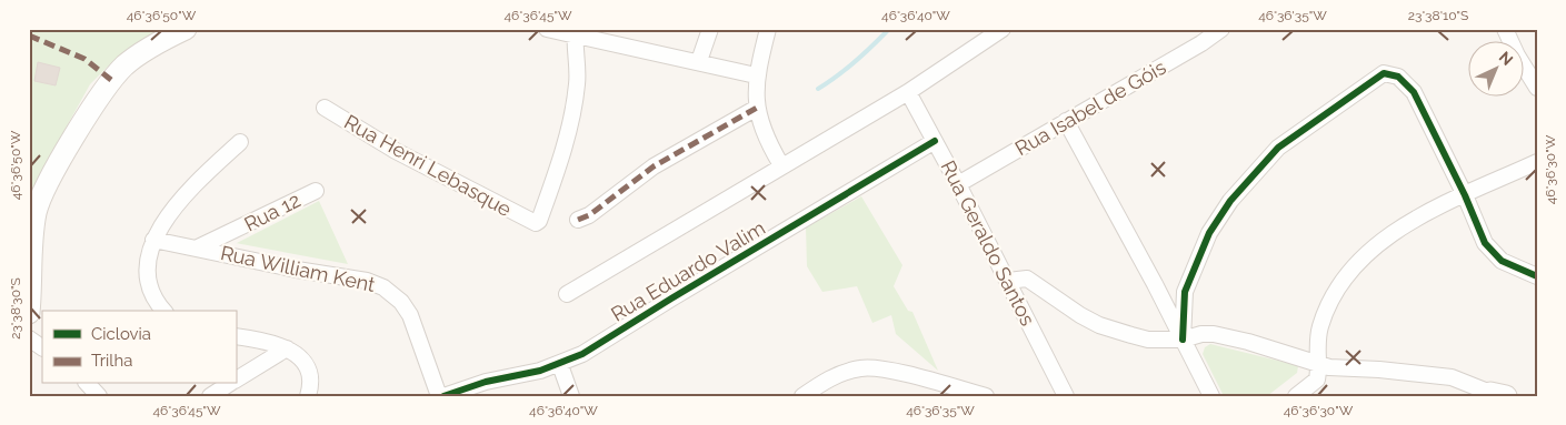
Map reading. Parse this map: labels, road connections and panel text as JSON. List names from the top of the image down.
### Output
{
  "streets": {
    "street": [
      "Rua Isabel de Góis",
      "Rua Henri Lebasque",
      "Rua 12",
      "Rua Geraldo Santos",
      "Rua William Kent",
      "Rua Eduardo Valim"
    ]
  },
  "crossings": [
    ["Rua Isabel de Góis", "Rua Geraldo Santos"],
    ["Rua 12", "Rua William Kent"],
    ["Rua Geraldo Santos", "Rua Eduardo Valim"],
    ["Rua William Kent", "Rua Eduardo Valim"]
  ],
  "legend": ["Ciclovia", "Trilha"],
  "north": "top right",
  "coordinates": [
    "46°36'50\"W",
    "46°36'45\"W",
    "46°36'40\"W",
    "46°36'35\"W",
    "23°38'10\"S",
    "46°36'30\"W",
    "23°38'30\"S"
  ]
}
